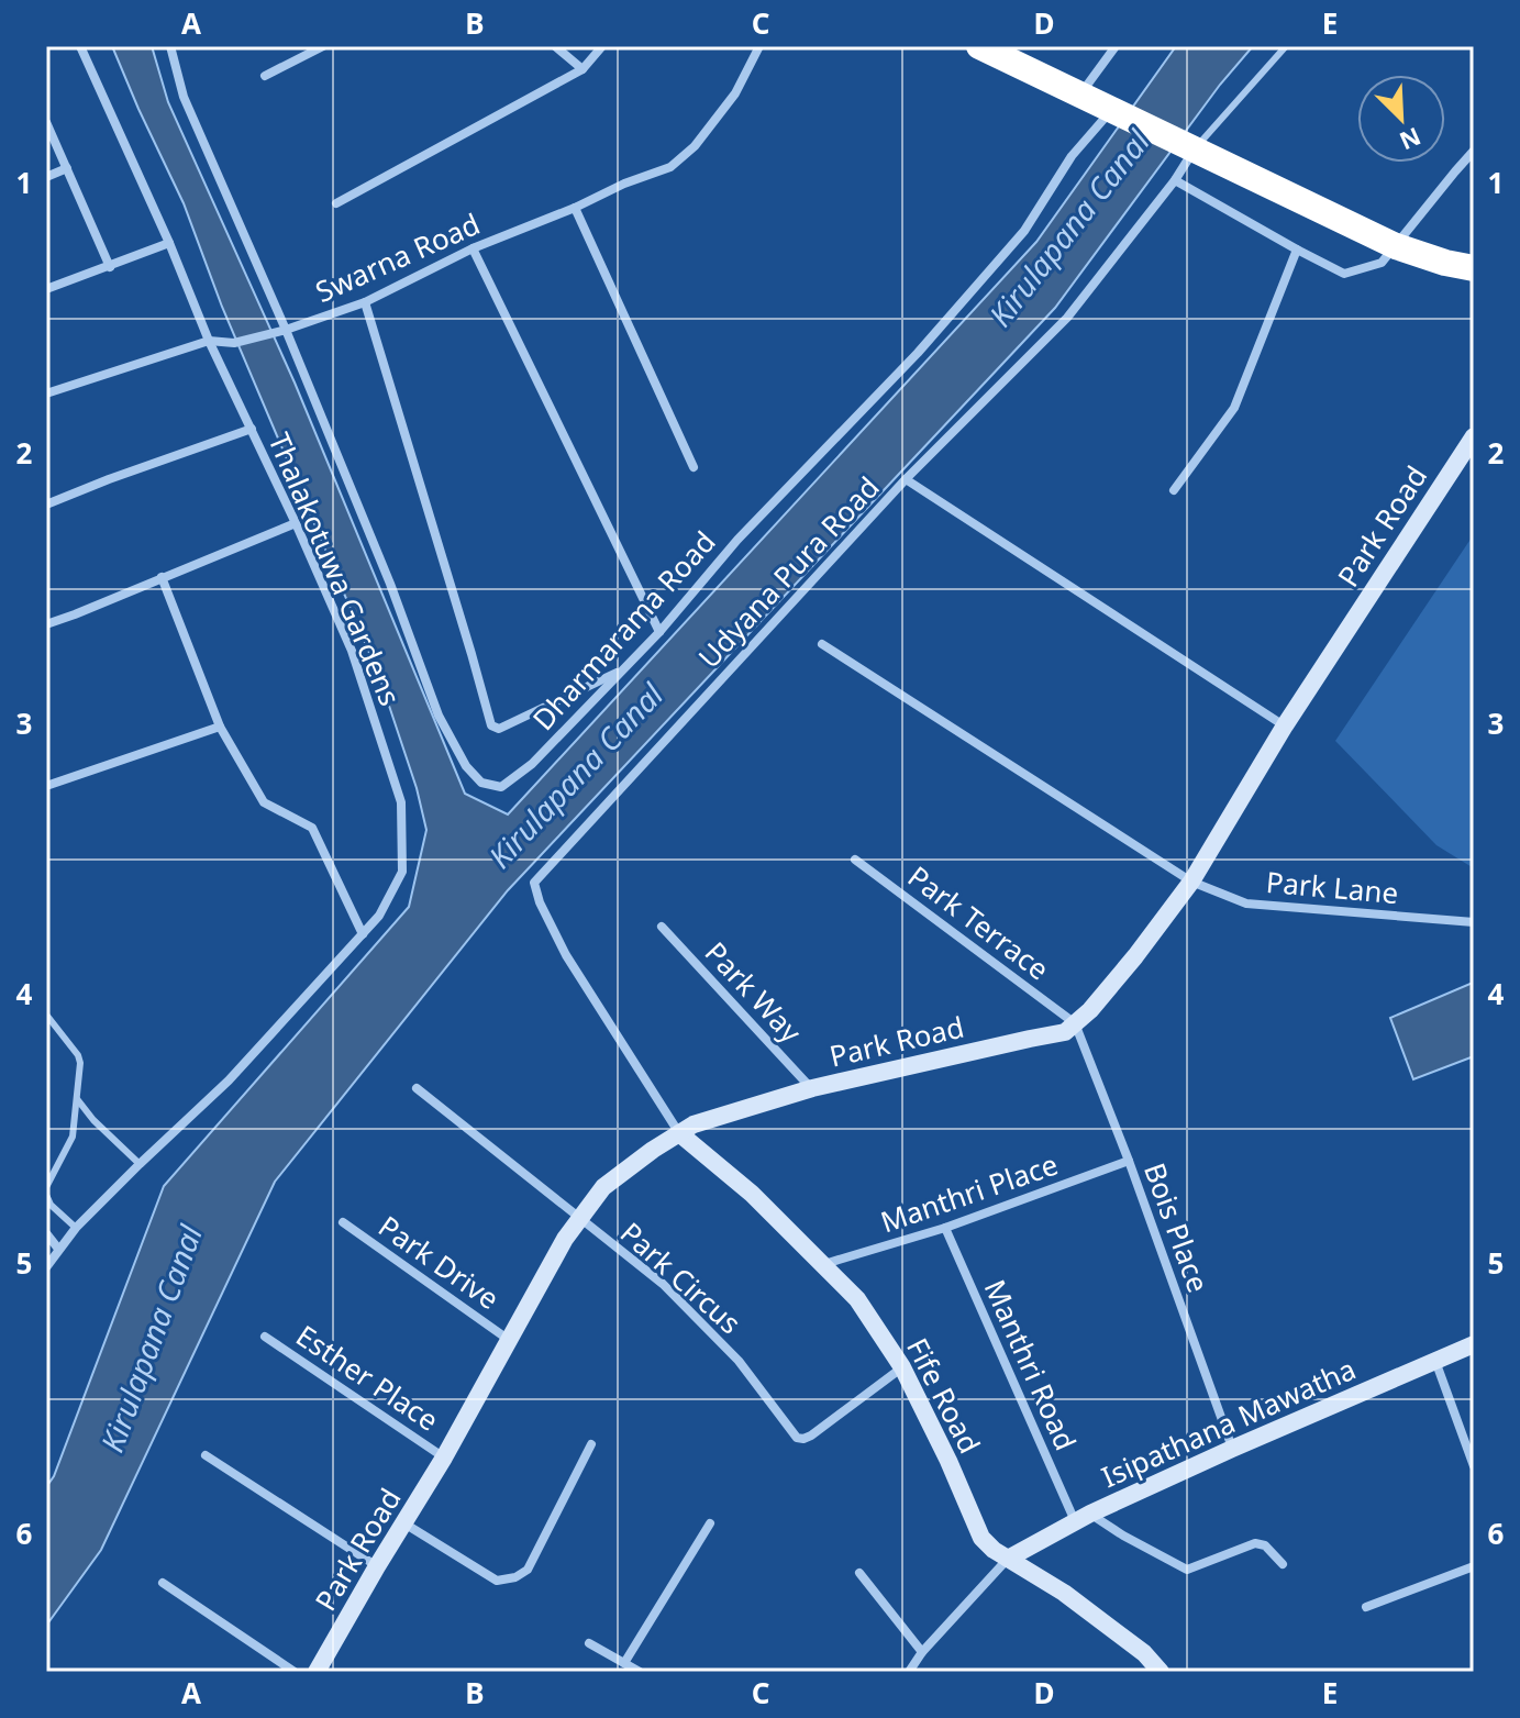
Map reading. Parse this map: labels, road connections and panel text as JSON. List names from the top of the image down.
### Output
{
  "streets": {
    "main road": ["Park Road", "Fife Road", "Isipathana Mawatha"],
    "street": [
      "Swarna Road",
      "Thalakotuwa Gardens",
      "Udyana Pura Road",
      "Dharmarama Road",
      "Park Lane",
      "Park Terrace",
      "Park Way",
      "Manthri Place",
      "Bois Place",
      "Park Drive",
      "Park Circus",
      "Manthri Road",
      "Esther Place"
    ]
  },
  "crossings": [
    ["Swarna Road", "Thalakotuwa Gardens"],
    ["Swarna Road", "Dharmarama Road"],
    ["Park Road", "Udyana Pura Road"],
    ["Park Road", "Park Lane"],
    ["Park Road", "Park Terrace"],
    ["Park Road", "Park Way"],
    ["Park Road", "Bois Place"],
    ["Park Road", "Park Drive"],
    ["Park Road", "Park Circus"],
    ["Park Road", "Esther Place"],
    ["Park Road", "Fife Road"],
    ["Udyana Pura Road", "Fife Road"],
    ["Park Terrace", "Bois Place"],
    ["Manthri Place", "Bois Place"],
    ["Manthri Place", "Manthri Road"],
    ["Manthri Place", "Fife Road"],
    ["Bois Place", "Isipathana Mawatha"],
    ["Park Circus", "Fife Road"],
    ["Manthri Road", "Isipathana Mawatha"],
    ["Fife Road", "Isipathana Mawatha"]
  ],
  "water": ["Kirulapana Canal"],
  "north": "bottom right",
  "grid": {
    "columns": [
      "A",
      "B",
      "C",
      "D",
      "E"
    ],
    "rows": [
      "1",
      "2",
      "3",
      "4",
      "5",
      "6"
    ]
  }
}
